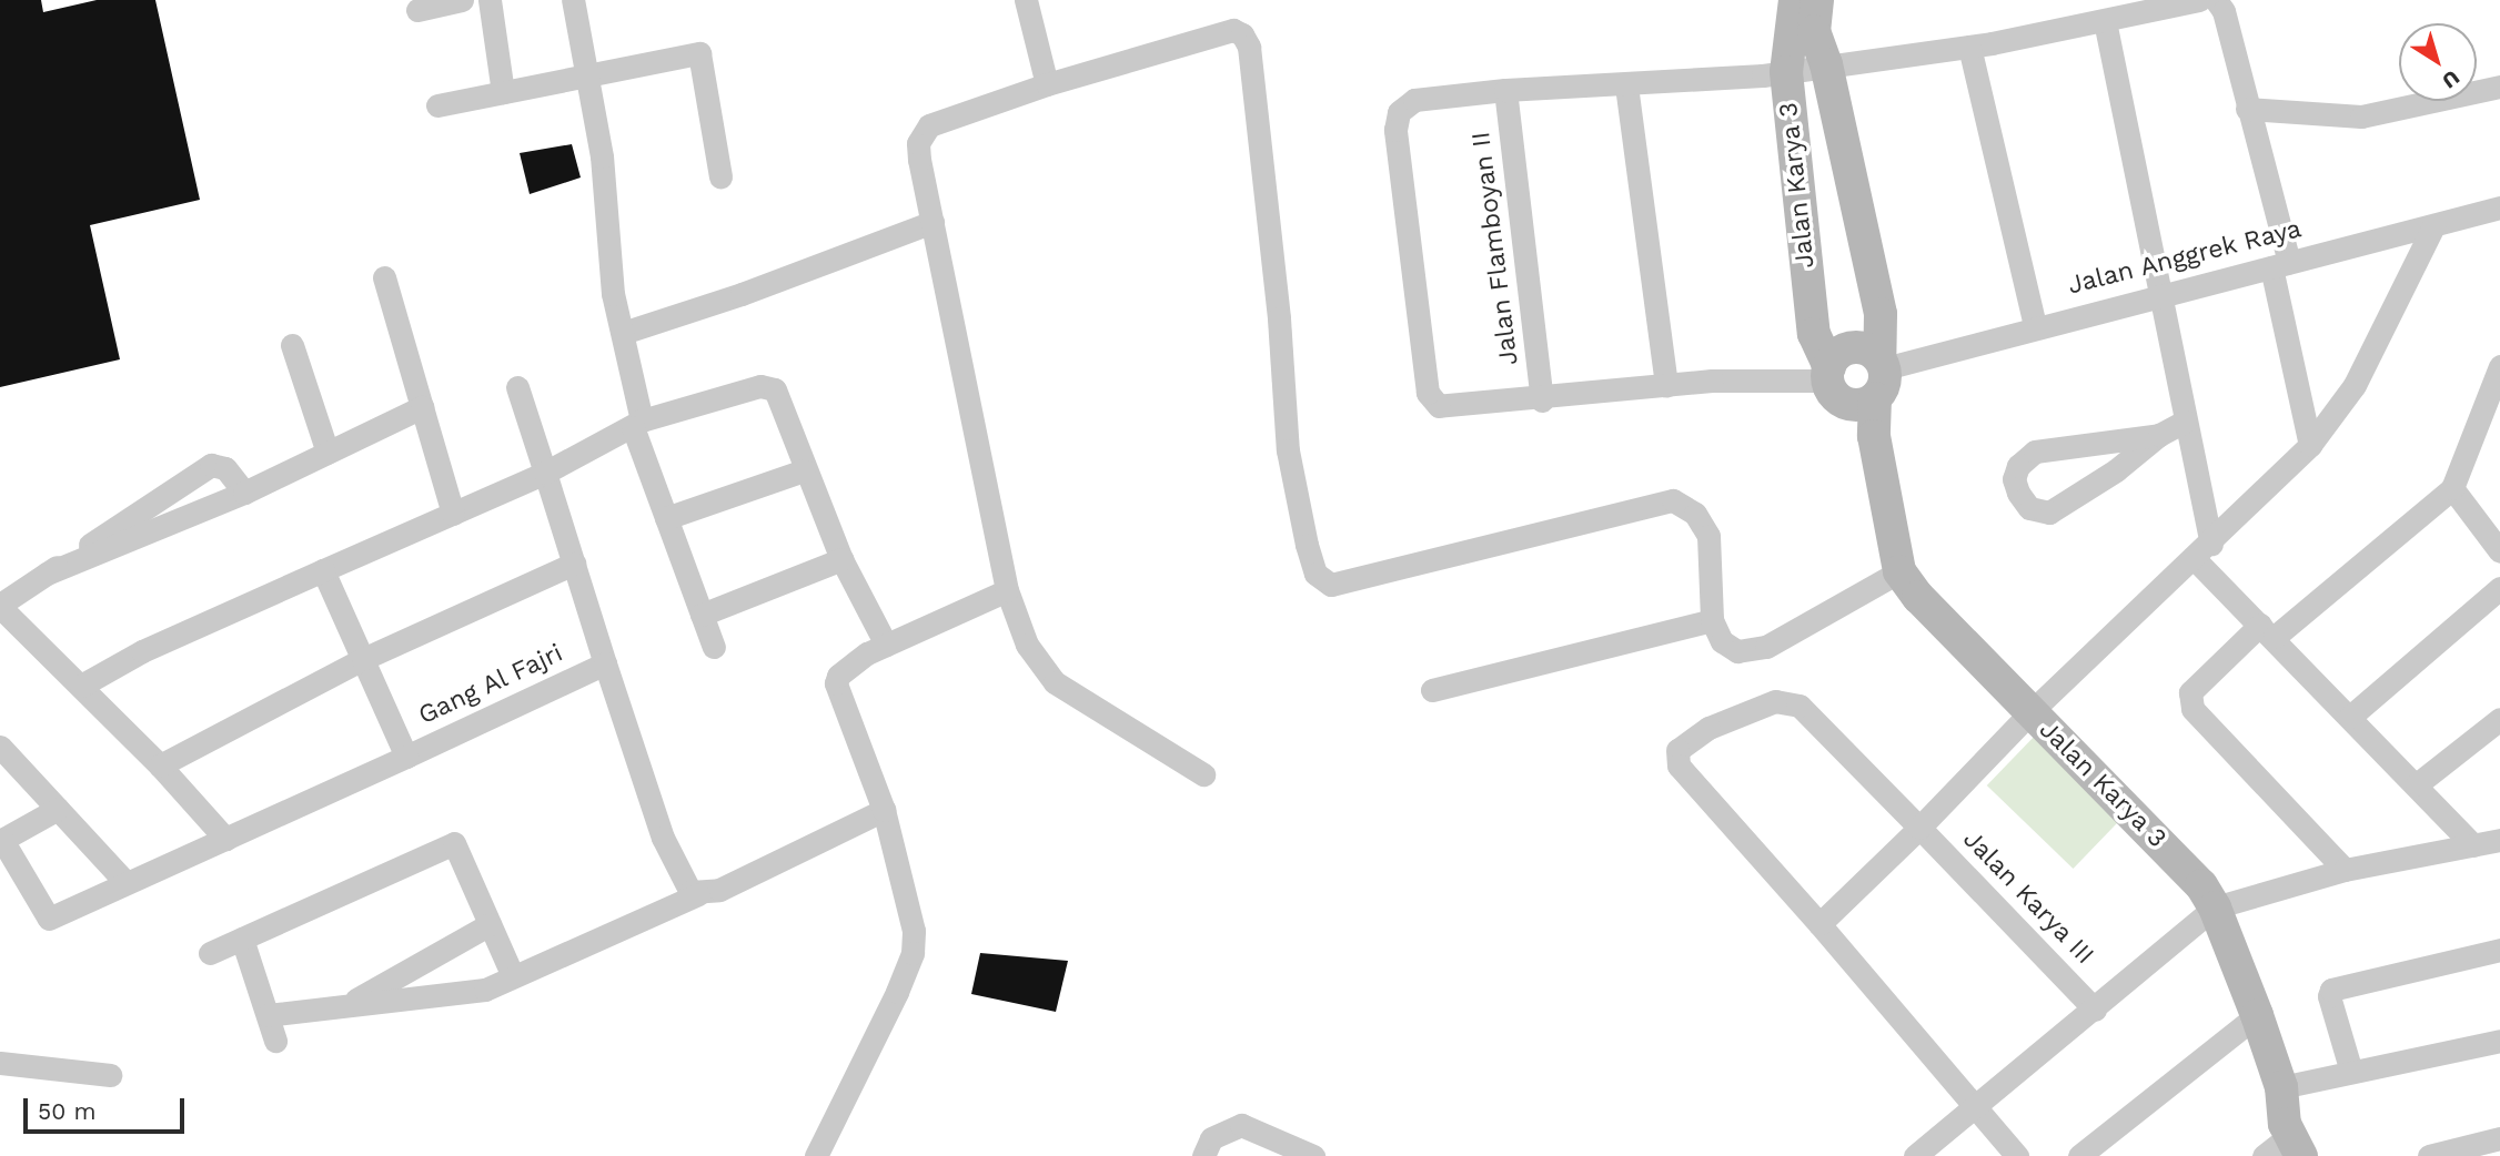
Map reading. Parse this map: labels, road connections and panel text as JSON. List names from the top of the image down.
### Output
{
  "streets": {
    "street": [
      "Jalan Karya 3",
      "Jalan Flamboyan II",
      "Jalan Anggrek Raya",
      "Gang Al Fajri",
      "Jalan Karya III"
    ]
  },
  "crossings": [
    ["Jalan Karya 3", "Jalan Anggrek Raya"]
  ],
  "scale_bar": "50 m",
  "north": "bottom right"
}
